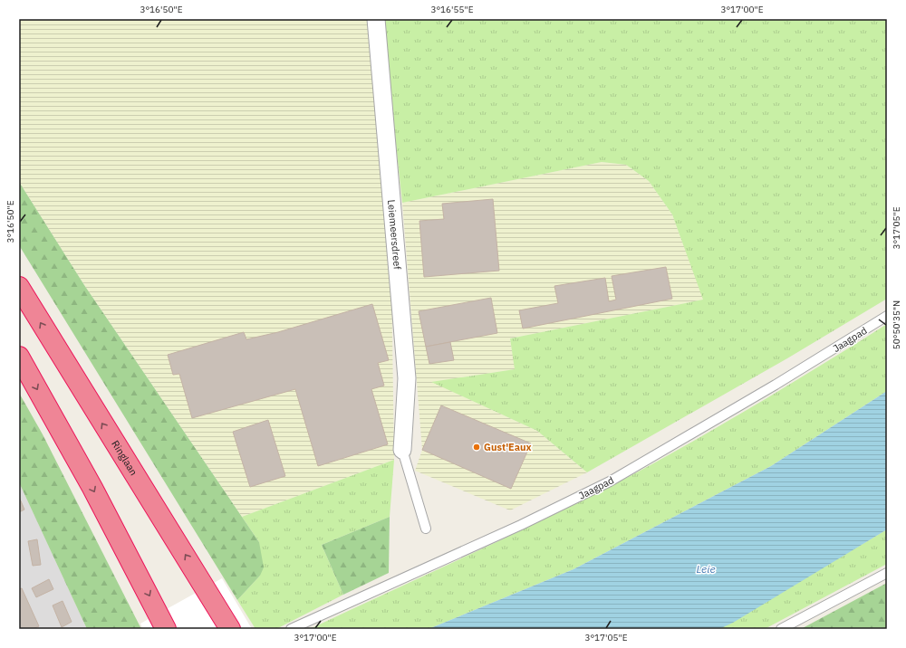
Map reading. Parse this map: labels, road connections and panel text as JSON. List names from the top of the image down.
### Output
{
  "streets": {
    "highway": ["Ringlaan"],
    "street": ["Leiemeersdreef"],
    "lane": ["Jaagpad"]
  },
  "water": ["Leie"],
  "places": ["Gust'Eaux"],
  "coordinates": [
    "3°16'50\"E",
    "3°16'55\"E",
    "3°17'00\"E",
    "3°17'05\"E",
    "50°50'35\"N"
  ]
}
